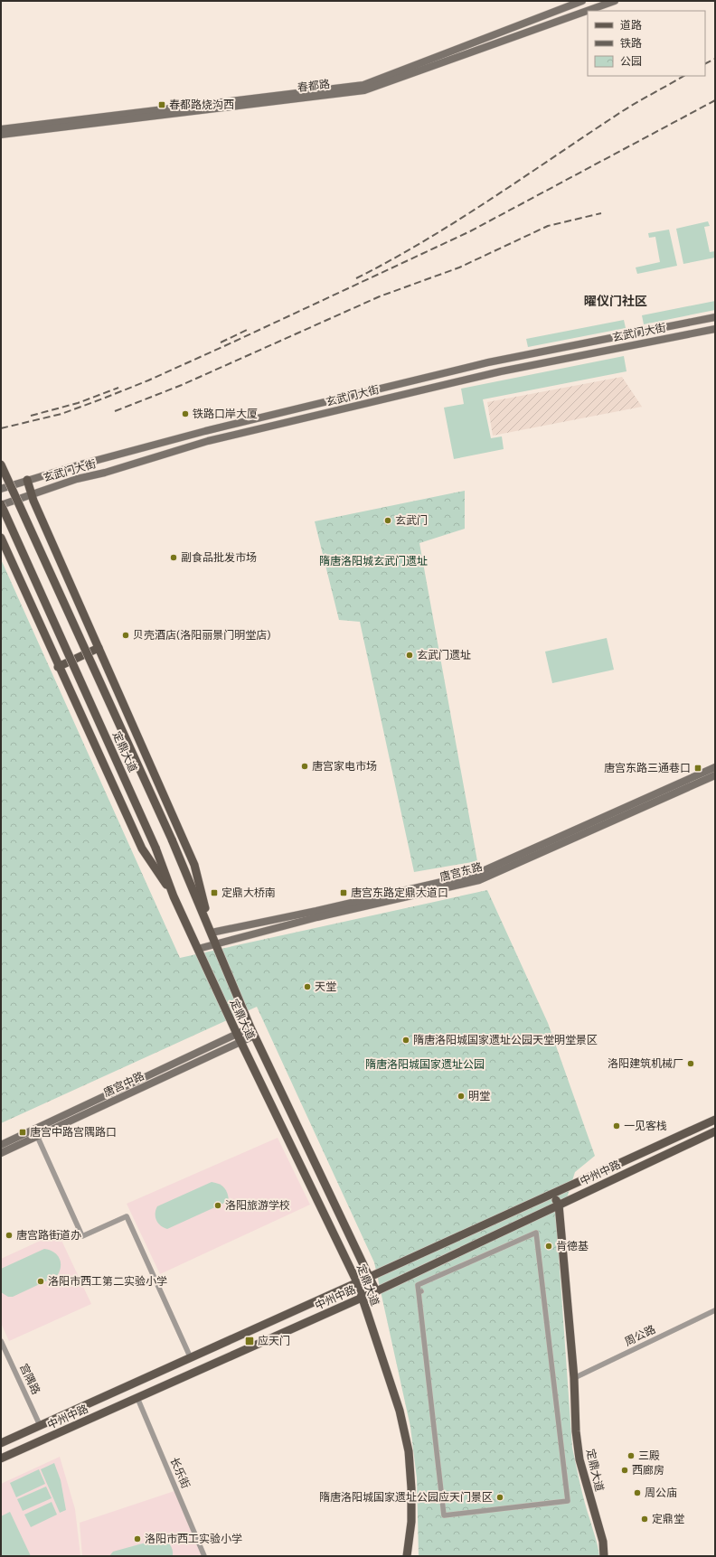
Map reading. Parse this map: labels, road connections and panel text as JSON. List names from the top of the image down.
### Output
{
  "streets": {
    "main road": [
      "春都路",
      "玄武门大街",
      "定鼎大道",
      "唐宫东路",
      "唐宫中路",
      "中州中路"
    ],
    "street": ["周公路", "宫隅路", "长乐街"]
  },
  "crossings": [
    ["玄武门大街", "定鼎大道"],
    ["定鼎大道", "唐宫东路"],
    ["定鼎大道", "唐宫中路"],
    ["定鼎大道", "中州中路"],
    ["定鼎大道", "周公路"],
    ["中州中路", "宫隅路"],
    ["中州中路", "长乐街"]
  ],
  "districts": ["曜仪门社区"],
  "parks": ["隋唐洛阳城玄武门遗址", "隋唐洛阳城国家遗址公园"],
  "places": {
    "transit": [
      "春都路烧沟西",
      "唐宫东路三通巷口",
      "定鼎大桥南",
      "唐宫东路定鼎大道口",
      "唐宫中路宫隅路口",
      "应天门"
    ],
    "other": [
      "铁路口岸大厦",
      "玄武门",
      "副食品批发市场",
      "贝壳酒店(洛阳丽景门明堂店)",
      "玄武门遗址",
      "唐宫家电市场",
      "天堂",
      "隋唐洛阳城国家遗址公园天堂明堂景区",
      "洛阳建筑机械厂",
      "明堂",
      "一见客栈",
      "洛阳旅游学校",
      "唐宫路街道办",
      "肯德基",
      "洛阳市西工第二实验小学",
      "三殿",
      "西廊房",
      "周公庙",
      "隋唐洛阳城国家遗址公园应天门景区",
      "定鼎堂",
      "洛阳市西工实验小学"
    ]
  },
  "legend": ["道路", "铁路", "公园"]
}
